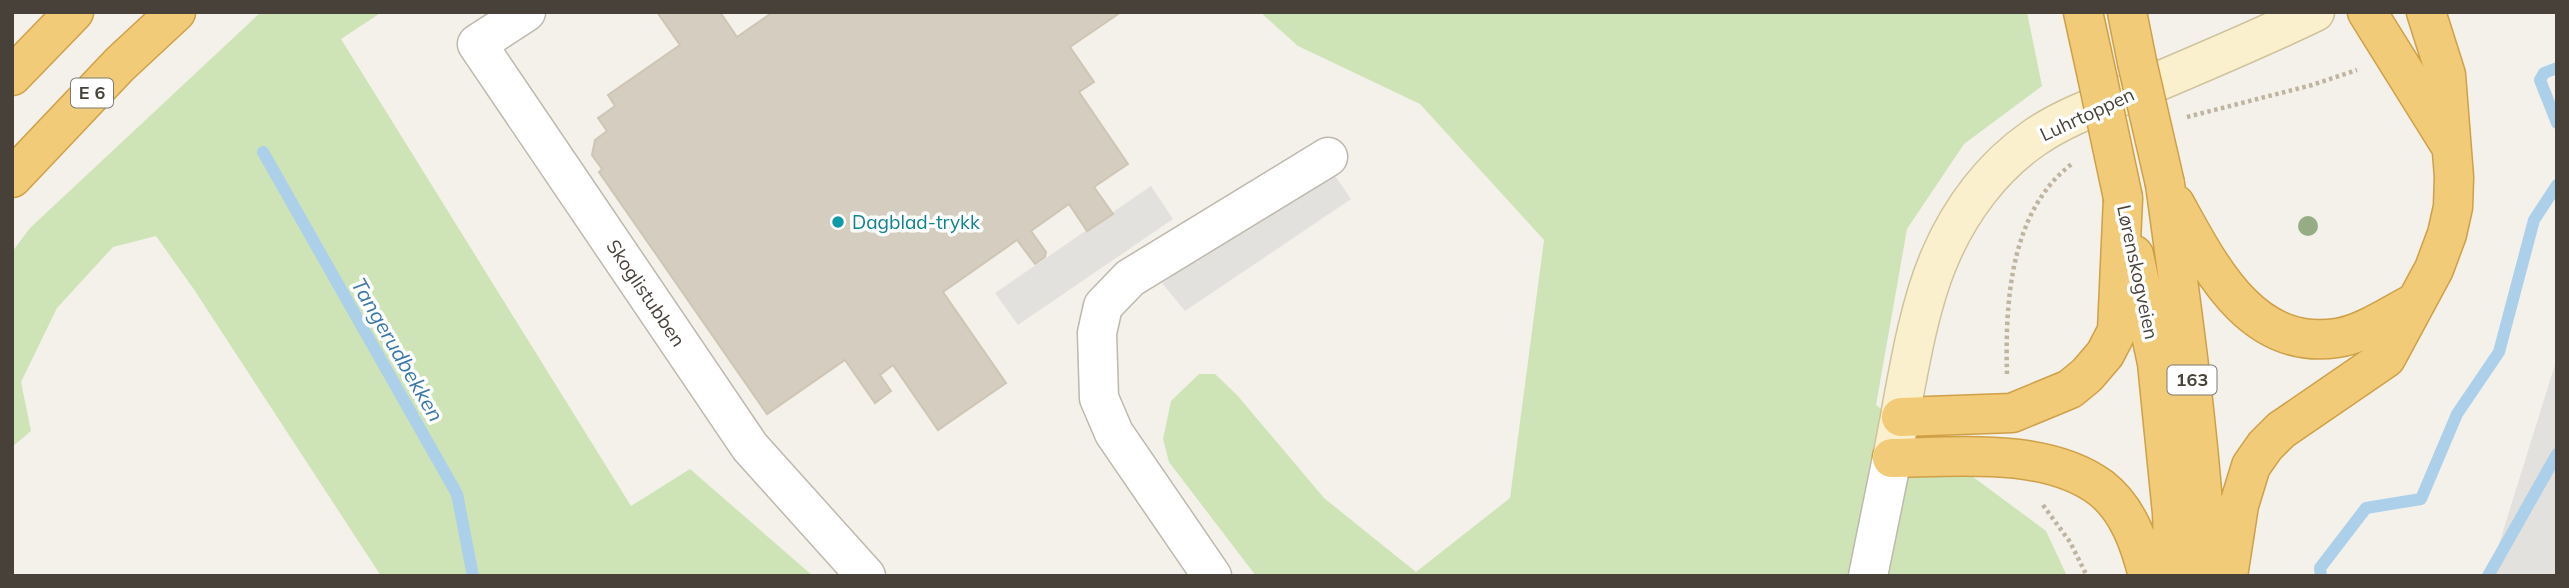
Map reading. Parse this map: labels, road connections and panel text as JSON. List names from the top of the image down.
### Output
{
  "streets": {
    "highway": ["E 6", "Lørenskogveien", "163"],
    "street": ["Luhrtoppen", "Skoglistubben"]
  },
  "water": ["Tangerudbekken"],
  "places": ["Dagblad-trykk"]
}
